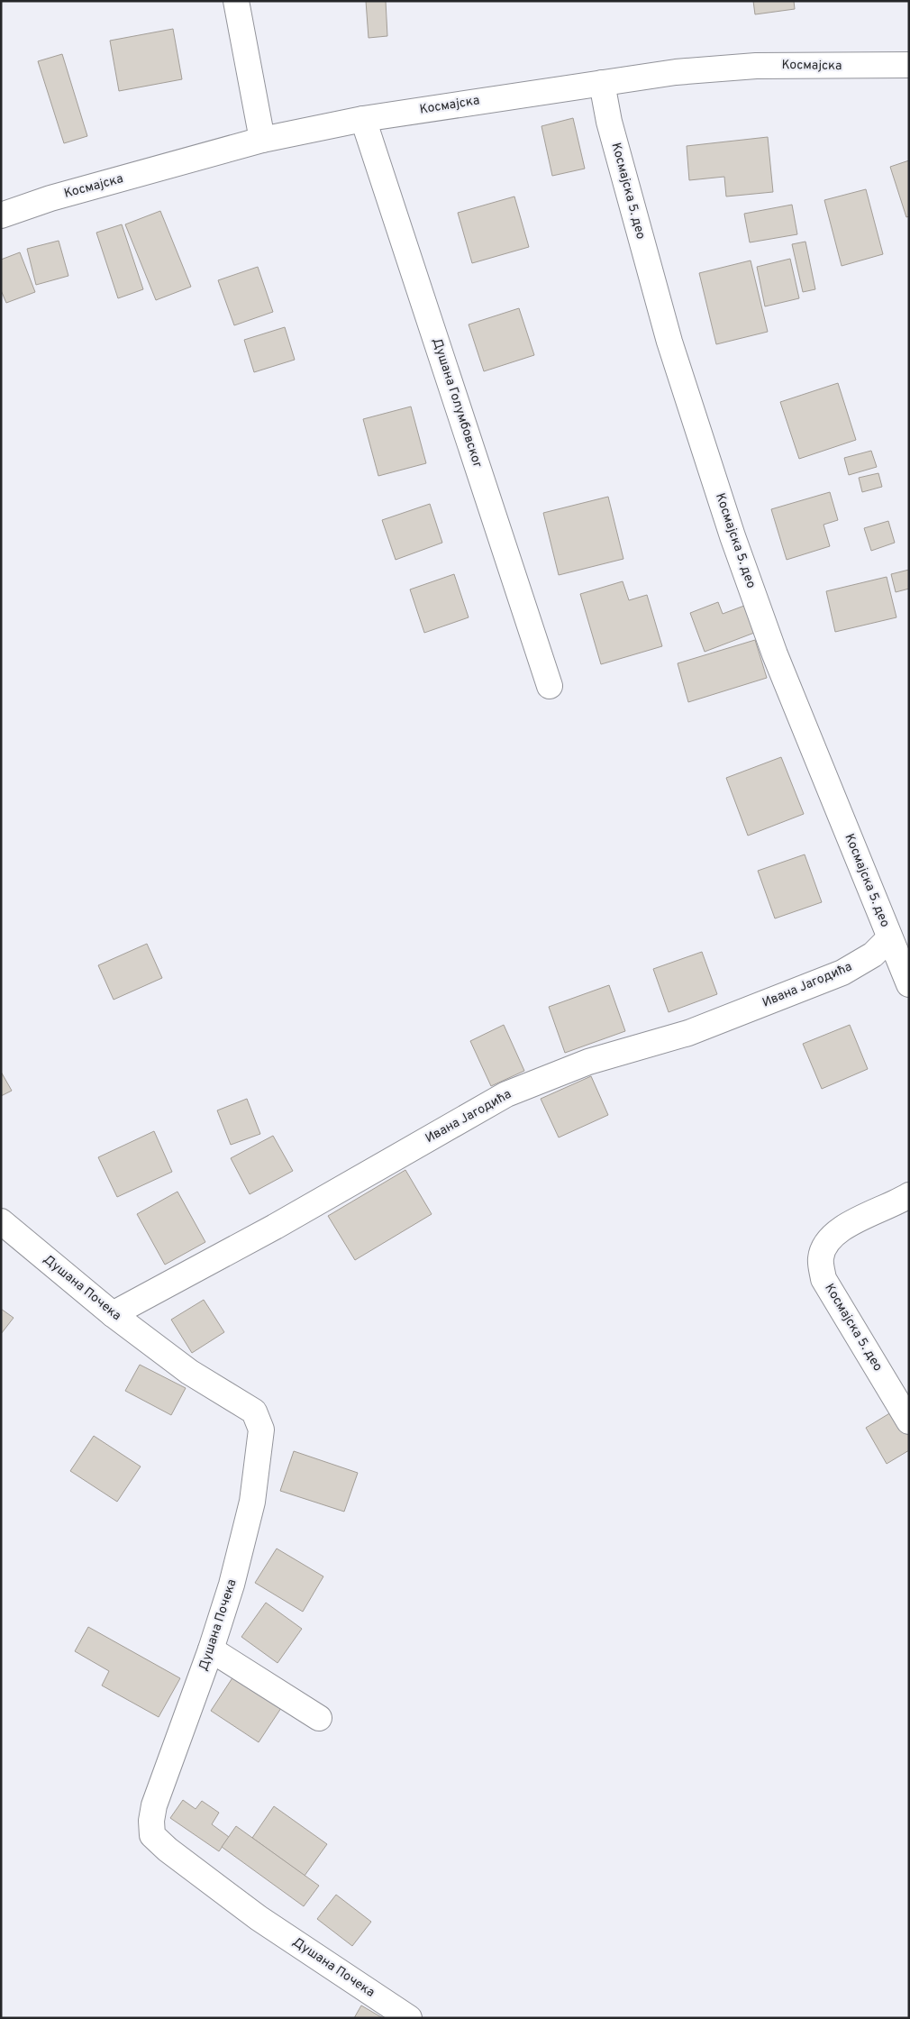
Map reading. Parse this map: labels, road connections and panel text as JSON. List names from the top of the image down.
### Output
{
  "streets": {
    "street": [
      "Космајска",
      "Космајска 5. део",
      "Душана Голумбовског",
      "Ивана Јагодића",
      "Душана Почека"
    ]
  },
  "crossings": [
    ["Космајска", "Космајска 5. део"],
    ["Космајска", "Душана Голумбовског"],
    ["Космајска 5. део", "Ивана Јагодића"],
    ["Ивана Јагодића", "Душана Почека"]
  ]
}
